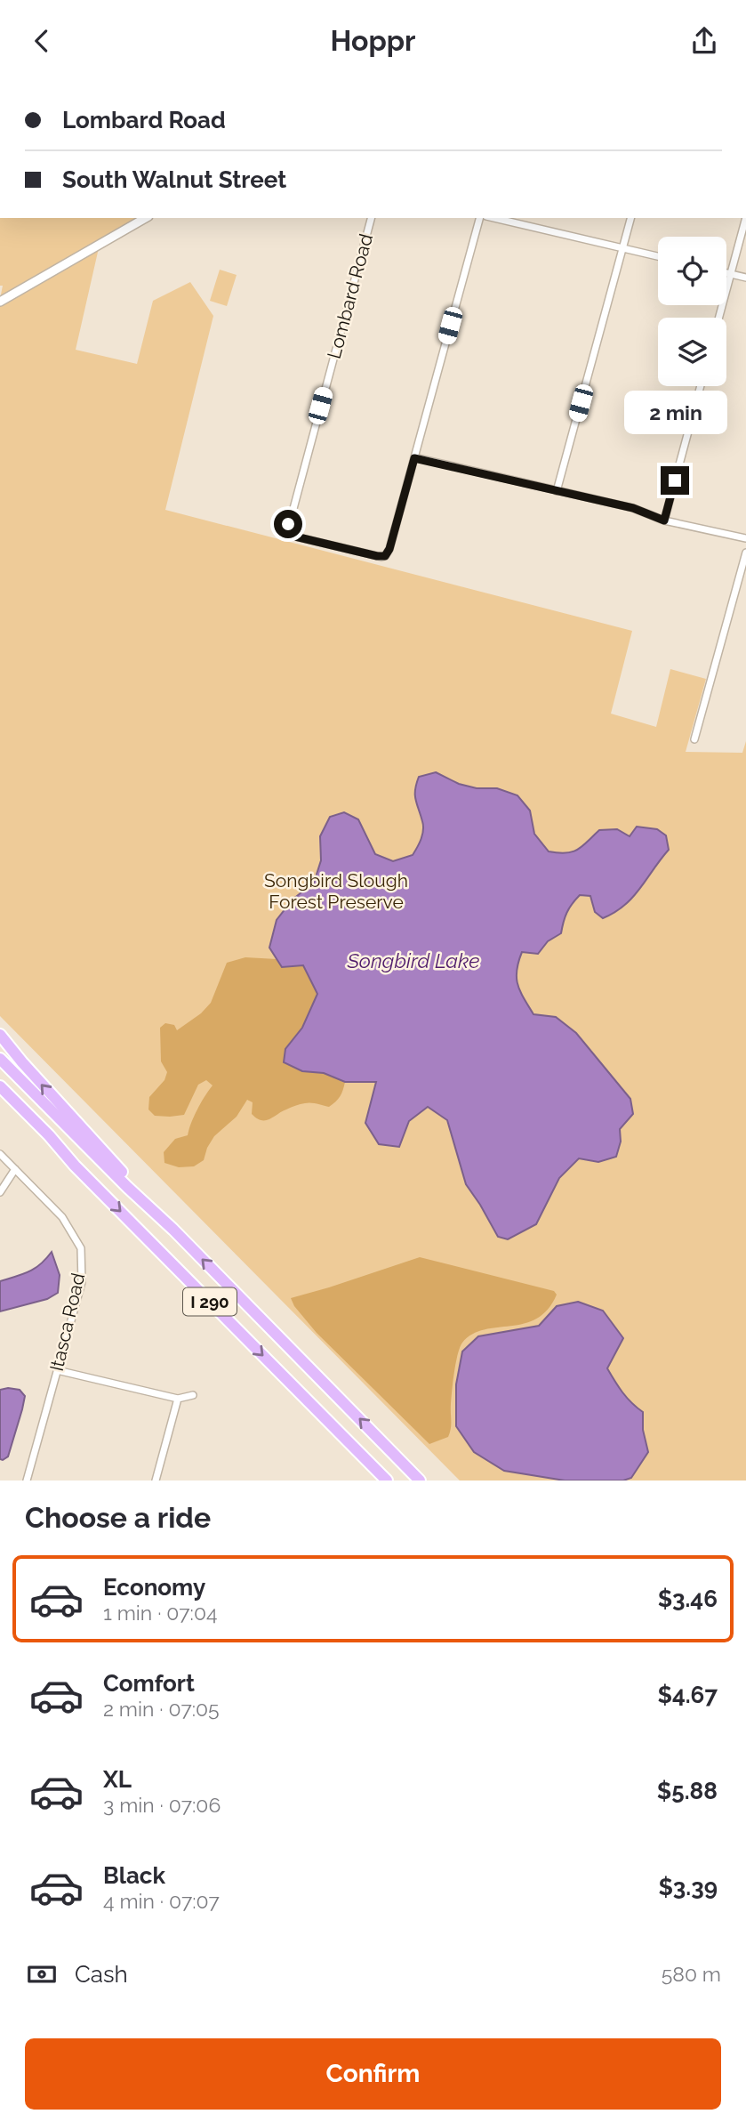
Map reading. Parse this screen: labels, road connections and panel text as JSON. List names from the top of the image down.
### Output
{
  "streets": {
    "highway": ["I 290"],
    "street": ["Lombard Road", "Itasca Road"]
  },
  "water": ["Songbird Lake"],
  "parks": ["Songbird Slough Forest Preserve"],
  "page": {
    "header": "Hoppr",
    "banner": ["Lombard Road", "South Walnut Street"],
    "bubble": "2 min",
    "heading": "Choose a ride",
    "list": [
      {
        "name": "Economy",
        "note": "1 min · 07:04",
        "value": "$3.46"
      },
      {
        "name": "Comfort",
        "note": "2 min · 07:05",
        "value": "$4.67"
      },
      {
        "name": "XL",
        "note": "3 min · 07:06",
        "value": "$5.88"
      },
      {
        "name": "Black",
        "note": "4 min · 07:07",
        "value": "$3.39"
      }
    ],
    "pay": ["Cash", "580 m"],
    "buttons": "Confirm"
  }
}
